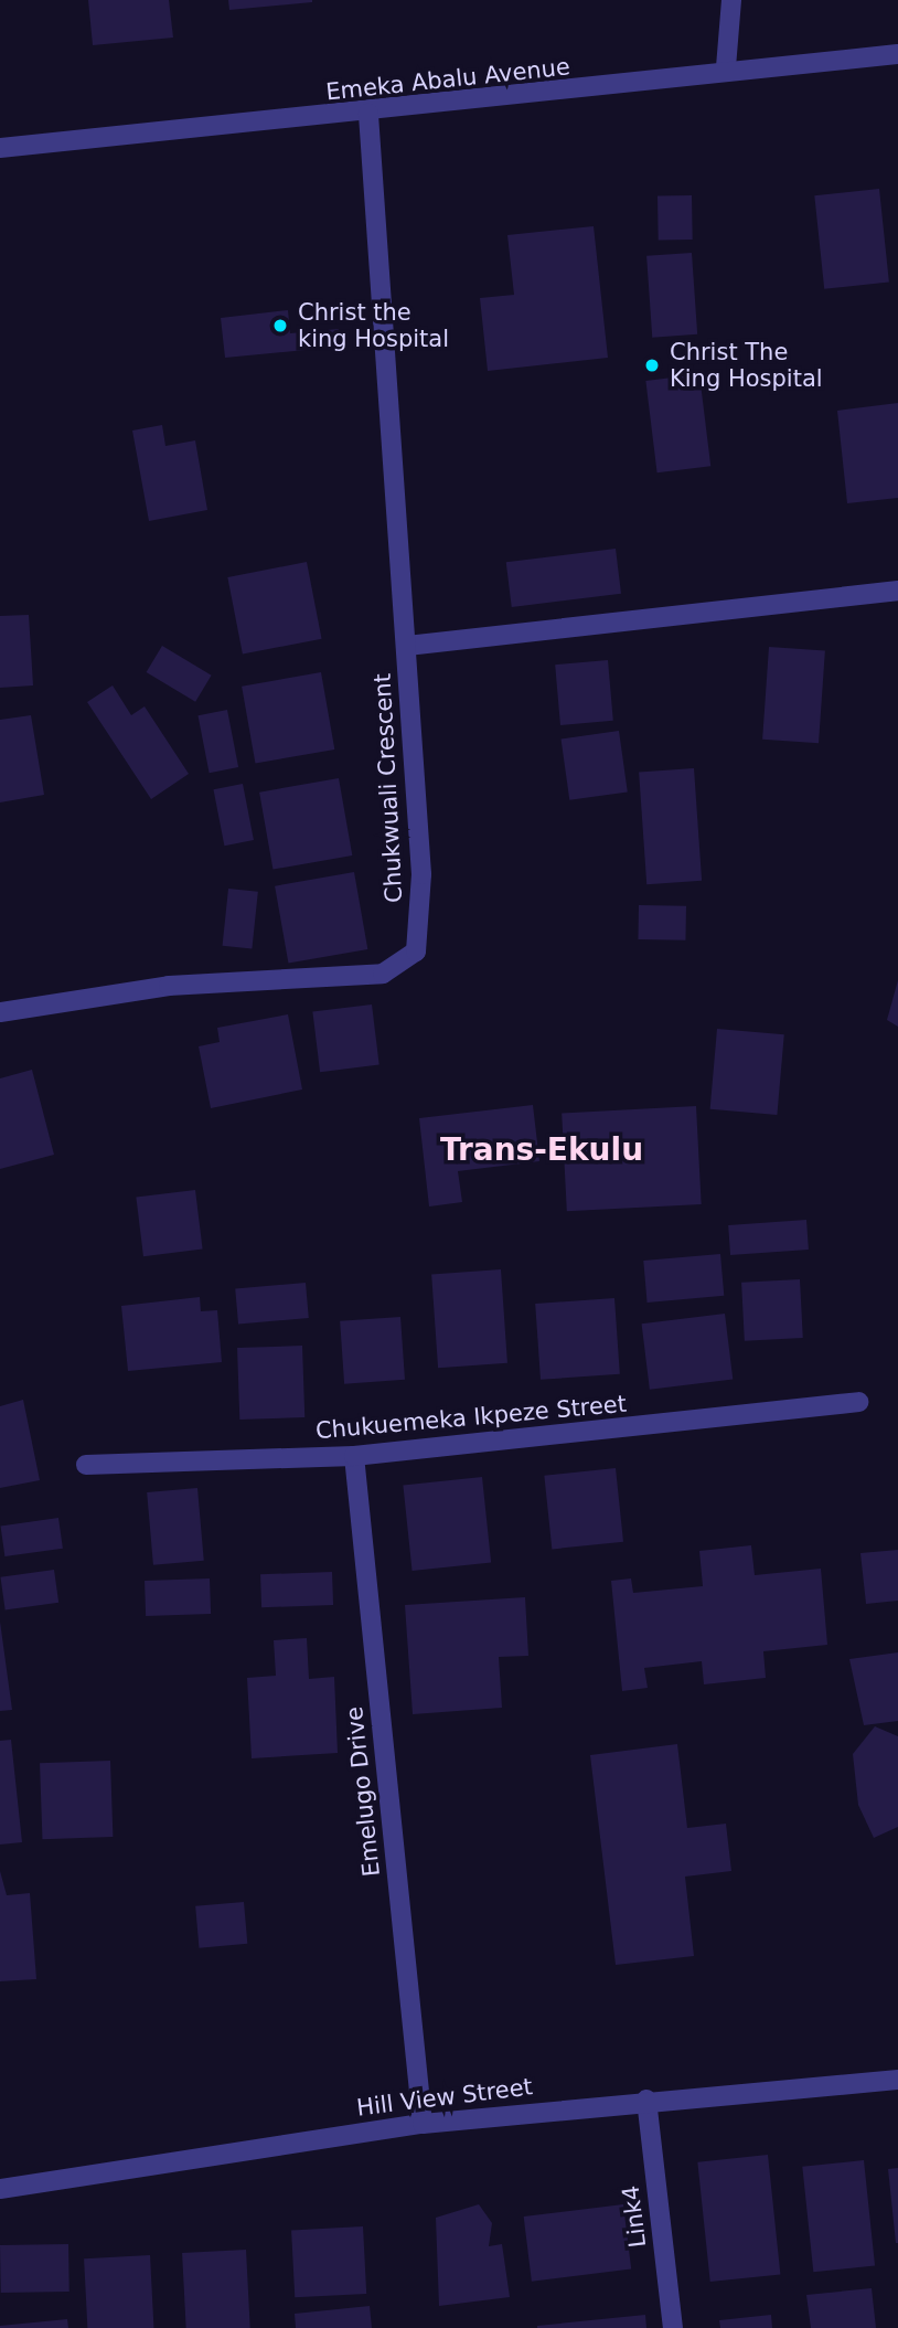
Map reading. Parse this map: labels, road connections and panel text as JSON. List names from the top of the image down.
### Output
{
  "streets": {
    "street": [
      "Emeka Abalu Avenue",
      "Chukwuali Crescent",
      "Chukuemeka Ikpeze Street",
      "Emelugo Drive",
      "Hill View Street",
      "Link4"
    ]
  },
  "crossings": [
    ["Emeka Abalu Avenue", "Chukwuali Crescent"],
    ["Chukuemeka Ikpeze Street", "Emelugo Drive"],
    ["Emelugo Drive", "Hill View Street"],
    ["Hill View Street", "Link4"]
  ],
  "districts": ["Trans-Ekulu"],
  "places": ["Christ the king Hospital", "Christ The King Hospital"]
}
